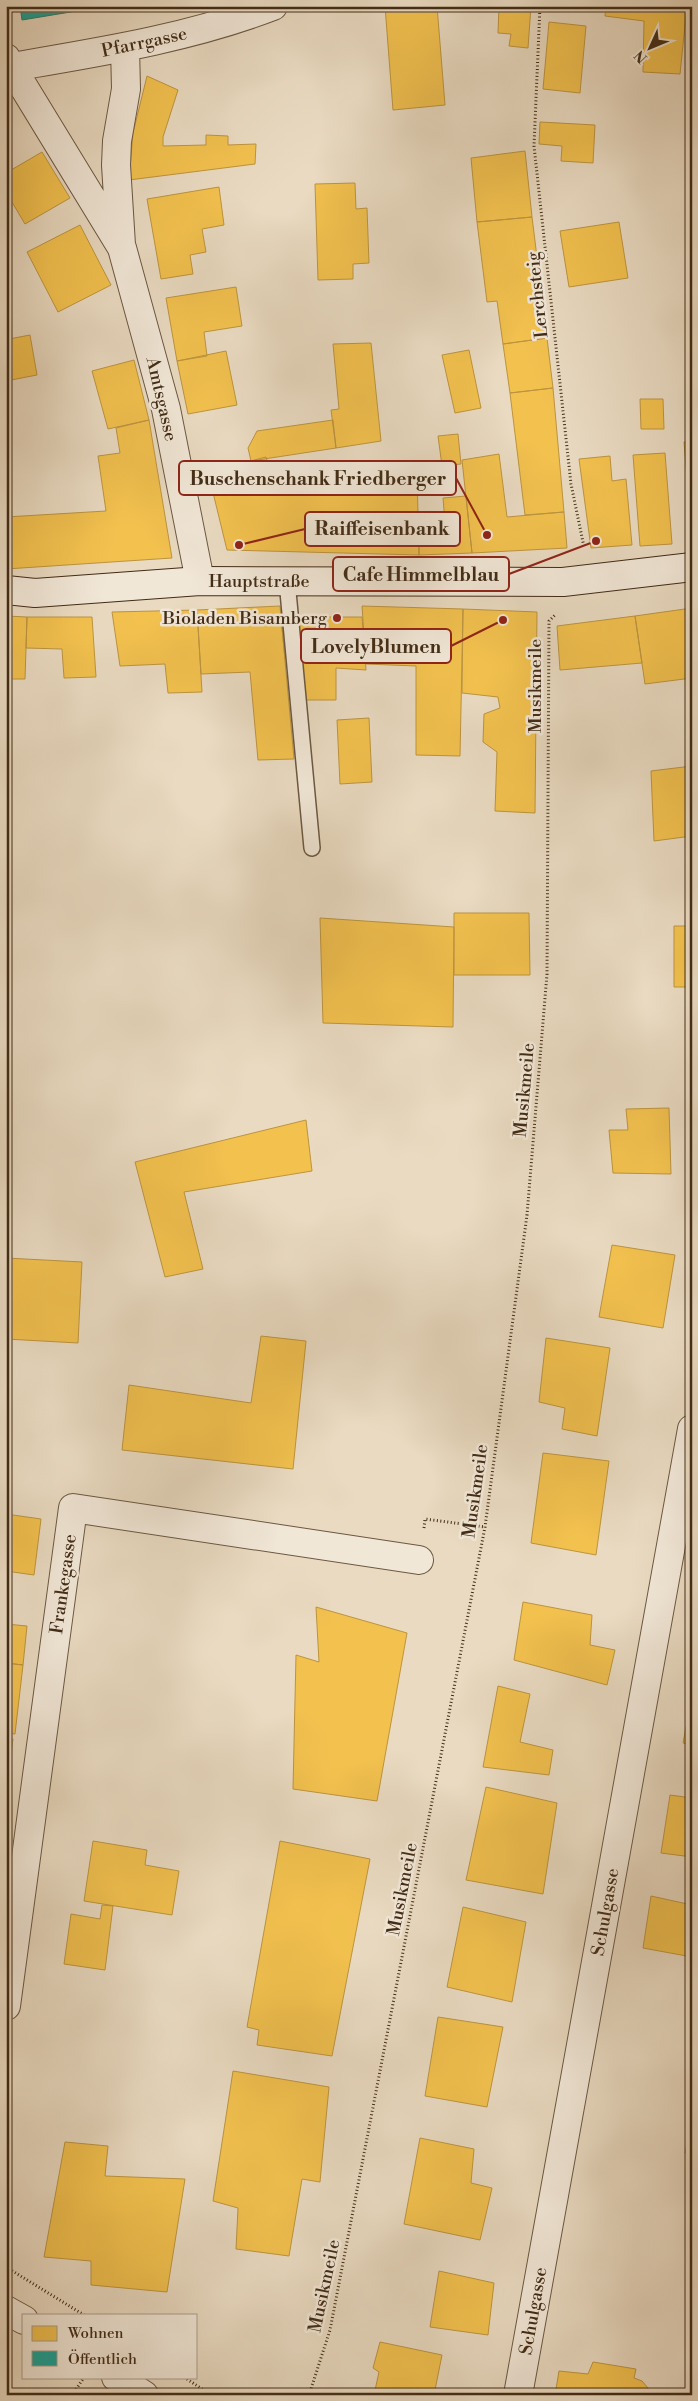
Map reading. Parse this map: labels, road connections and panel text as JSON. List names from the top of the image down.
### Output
{
  "streets": {
    "street": [
      "Pfarrgasse",
      "Amtsgasse",
      "Hauptstraße",
      "Frankegasse",
      "Schulgasse"
    ],
    "path": ["Lerchsteig", "Musikmeile"]
  },
  "crossings": [
    ["Pfarrgasse", "Amtsgasse"],
    ["Lerchsteig", "Hauptstraße"],
    ["Amtsgasse", "Hauptstraße"],
    ["Hauptstraße", "Musikmeile"]
  ],
  "places": [
    "Buschenschank Friedberger",
    "Cafe Himmelblau",
    "Raiffeisenbank",
    "Bioladen Bisamberg",
    "LovelyBlumen"
  ],
  "legend": ["Wohnen", "Öffentlich"],
  "north": "bottom left"
}
